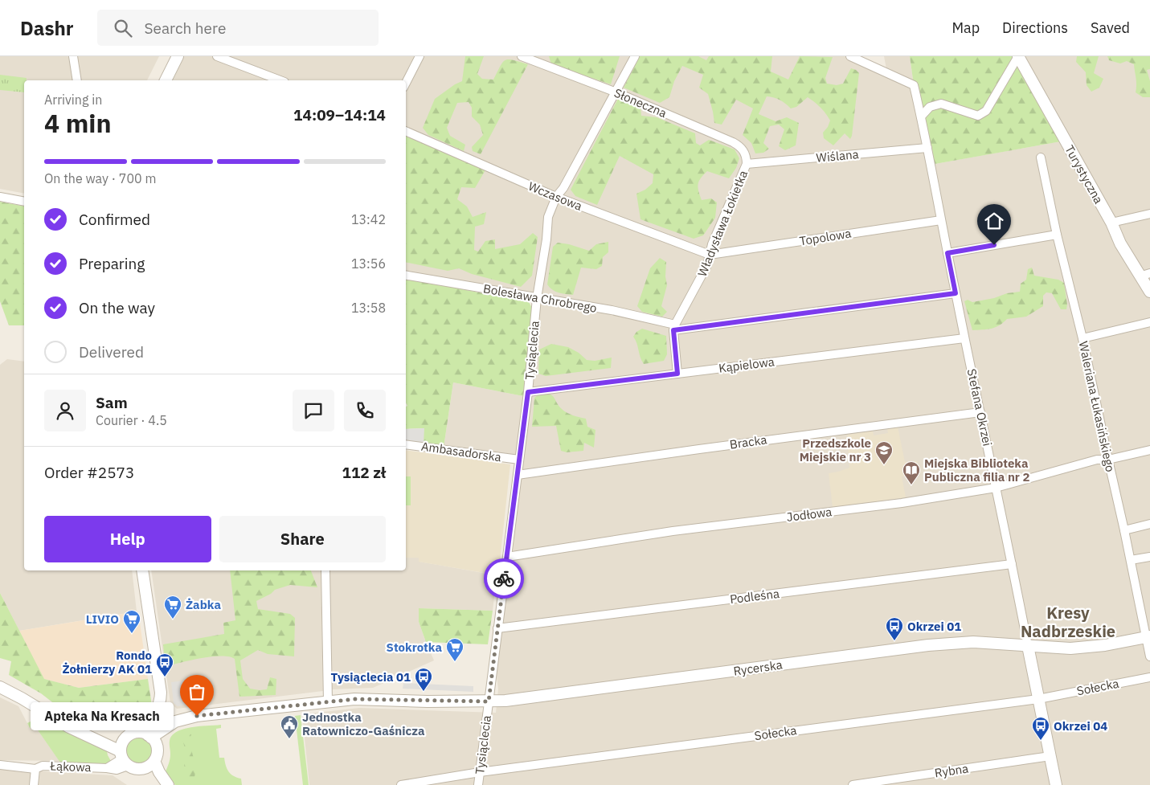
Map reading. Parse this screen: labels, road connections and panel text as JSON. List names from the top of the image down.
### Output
{
  "streets": {
    "street": [
      "Słoneczna",
      "Wiślana",
      "Turystyczna",
      "Wczasowa",
      "Władysława Łokietka",
      "Topolowa",
      "Bolesława Chrobrego",
      "Tysiąclecia",
      "Kąpielowa",
      "Waleriana Łukasińskiego",
      "Stefana Okrzei",
      "Bracka",
      "Ambasadorska",
      "Jodłowa",
      "Podleśna",
      "Rycerska",
      "Sołecka",
      "Łąkowa",
      "Rybna"
    ]
  },
  "crossings": [
    ["Słoneczna", "Wiślana"],
    ["Słoneczna", "Władysława Łokietka"],
    ["Słoneczna", "Tysiąclecia"],
    ["Wiślana", "Władysława Łokietka"],
    ["Wiślana", "Stefana Okrzei"],
    ["Wczasowa", "Władysława Łokietka"],
    ["Wczasowa", "Topolowa"],
    ["Wczasowa", "Tysiąclecia"],
    ["Władysława Łokietka", "Topolowa"],
    ["Władysława Łokietka", "Bolesława Chrobrego"],
    ["Topolowa", "Stefana Okrzei"],
    ["Bolesława Chrobrego", "Tysiąclecia"],
    ["Tysiąclecia", "Kąpielowa"],
    ["Tysiąclecia", "Bracka"],
    ["Tysiąclecia", "Ambasadorska"],
    ["Tysiąclecia", "Jodłowa"],
    ["Tysiąclecia", "Podleśna"],
    ["Tysiąclecia", "Rycerska"],
    ["Tysiąclecia", "Sołecka"],
    ["Kąpielowa", "Stefana Okrzei"],
    ["Waleriana Łukasińskiego", "Jodłowa"],
    ["Waleriana Łukasińskiego", "Rycerska"],
    ["Stefana Okrzei", "Bracka"],
    ["Stefana Okrzei", "Jodłowa"],
    ["Stefana Okrzei", "Podleśna"],
    ["Stefana Okrzei", "Rycerska"],
    ["Stefana Okrzei", "Sołecka"],
    ["Stefana Okrzei", "Rybna"]
  ],
  "districts": ["Kresy Nadbrzeskie"],
  "places": {
    "school or university": ["Przedszkole Miejskie nr 3"],
    "library": ["Miejska Biblioteka Publiczna filia nr 2"],
    "supermarket": ["Żabka", "LIVIO", "Stokrotka"],
    "bus stop": [
      "Okrzei 01",
      "Rondo Żołnierzy AK 01",
      "Tysiąclecia 01",
      "Okrzei 04"
    ],
    "other": ["Apteka Na Kresach"],
    "public building": ["Jednostka Ratowniczo-Gaśnicza"]
  },
  "page": {
    "header": "Dashr",
    "search": "Search here",
    "nav": ["Map", "Directions", "Saved"],
    "heading": ["4 min", "Arriving in", "14:09–14:14"],
    "panel": [
      "Sam",
      "Courier · 4.5",
      "Order #2573",
      "112 zł"
    ],
    "bar": "On the way · 700 m",
    "list": [
      ["Confirmed", "13:42"],
      ["Preparing", "13:56"],
      ["On the way", "13:58"],
      "Delivered"
    ],
    "buttons": ["Help", "Share"],
    "bubble": "Apteka Na Kresach"
  }
}
